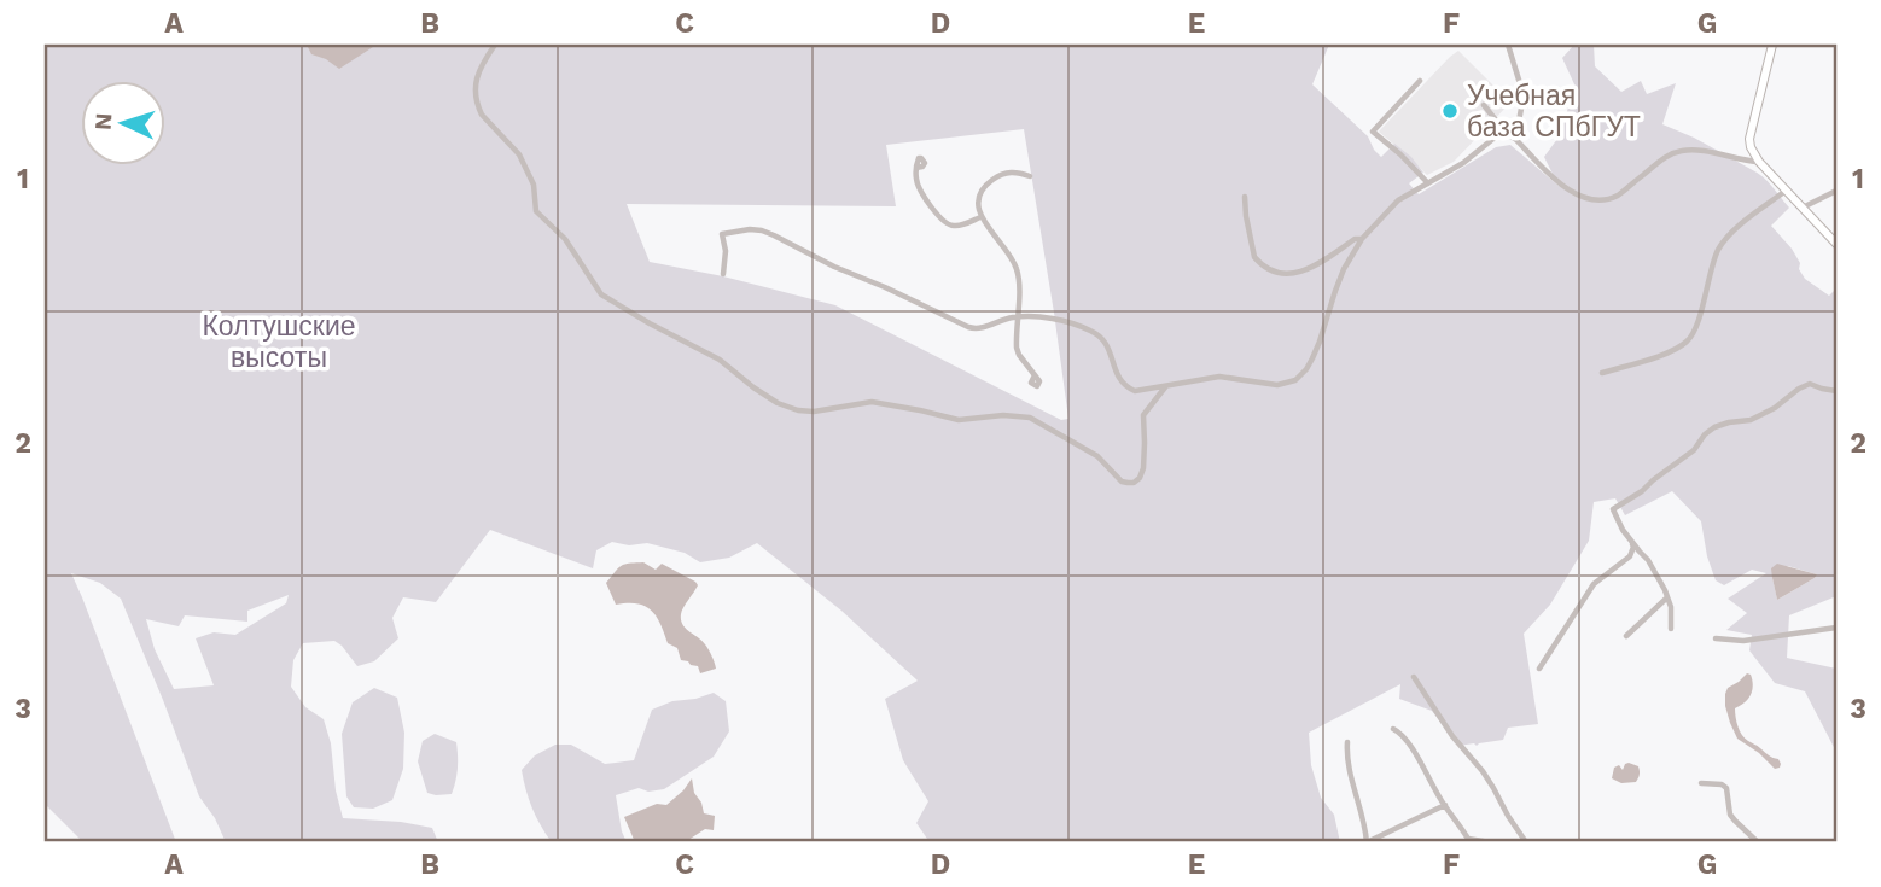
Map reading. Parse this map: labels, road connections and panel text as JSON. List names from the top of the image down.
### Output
{
  "parks": ["Колтушские высоты"],
  "places": ["Учебная база СПбГУТ"],
  "north": "left",
  "grid": {
    "columns": [
      "A",
      "B",
      "C",
      "D",
      "E",
      "F",
      "G"
    ],
    "rows": ["1", "2", "3"]
  }
}
